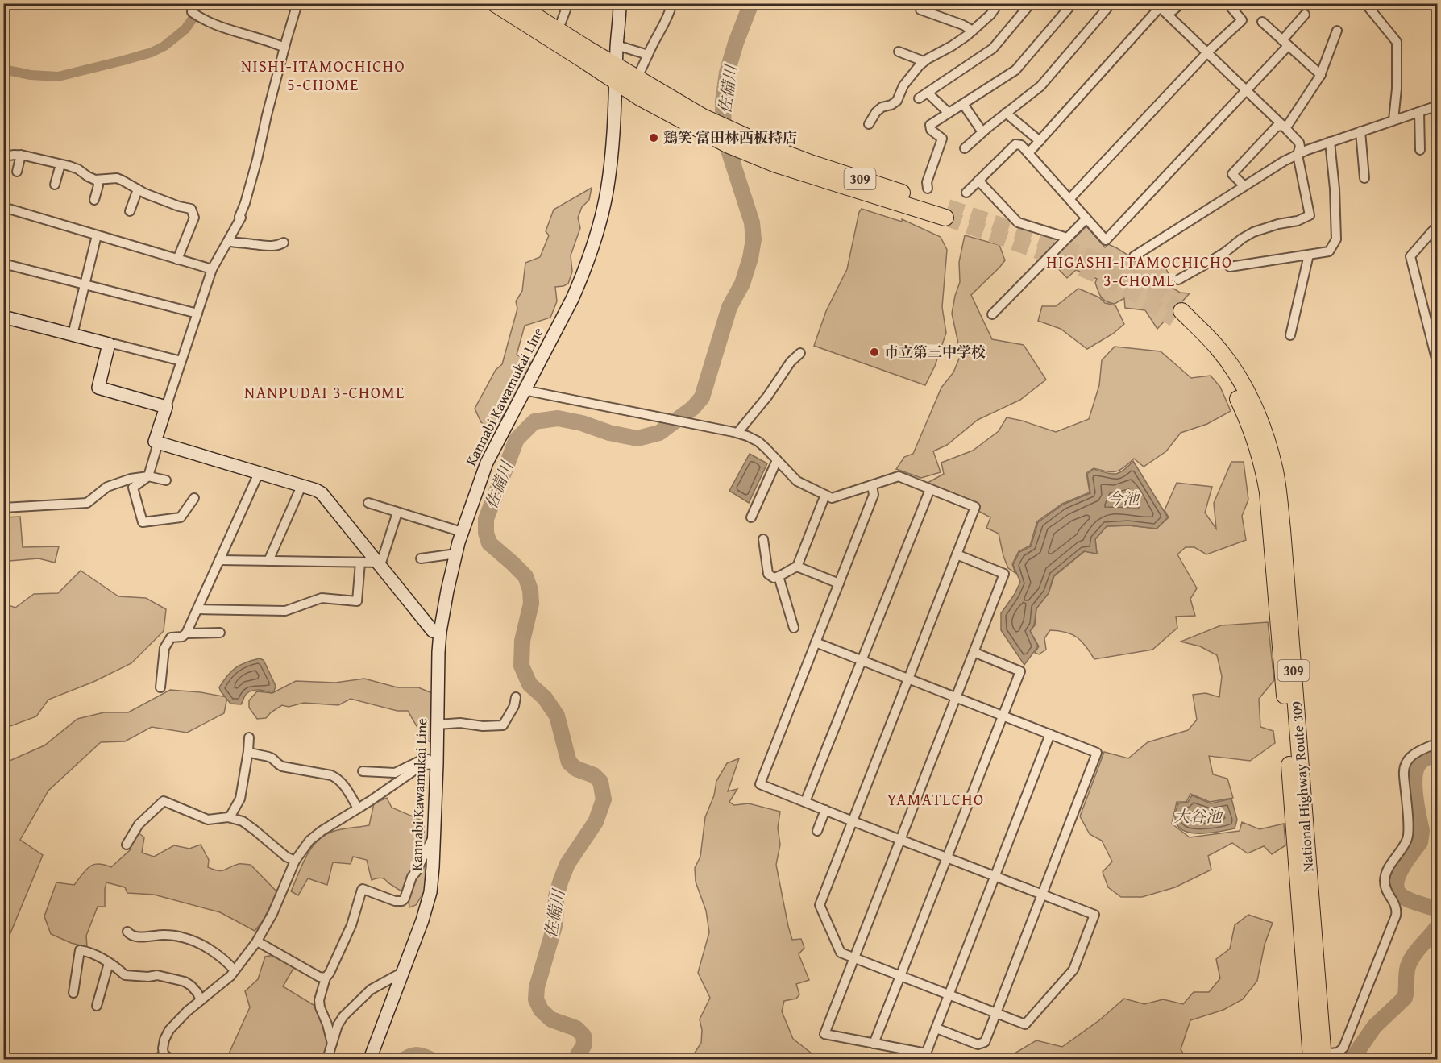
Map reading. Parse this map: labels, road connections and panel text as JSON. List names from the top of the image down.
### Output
{
  "streets": {
    "highway": ["309", "National Highway Route 309"],
    "main road": ["Kannabi Kawamukai Line"]
  },
  "crossings": [
    ["309", "Kannabi Kawamukai Line"]
  ],
  "districts": [
    "NISHI-ITAMOCHICHO 5-CHOME",
    "HIGASHI-ITAMOCHICHO 3-CHOME",
    "NANPUDAI 3-CHOME",
    "YAMATECHO"
  ],
  "water": ["佐備川", "今池", "大谷池"],
  "places": ["鶏笑 富田林西板持店", "市立第三中学校"]
}
